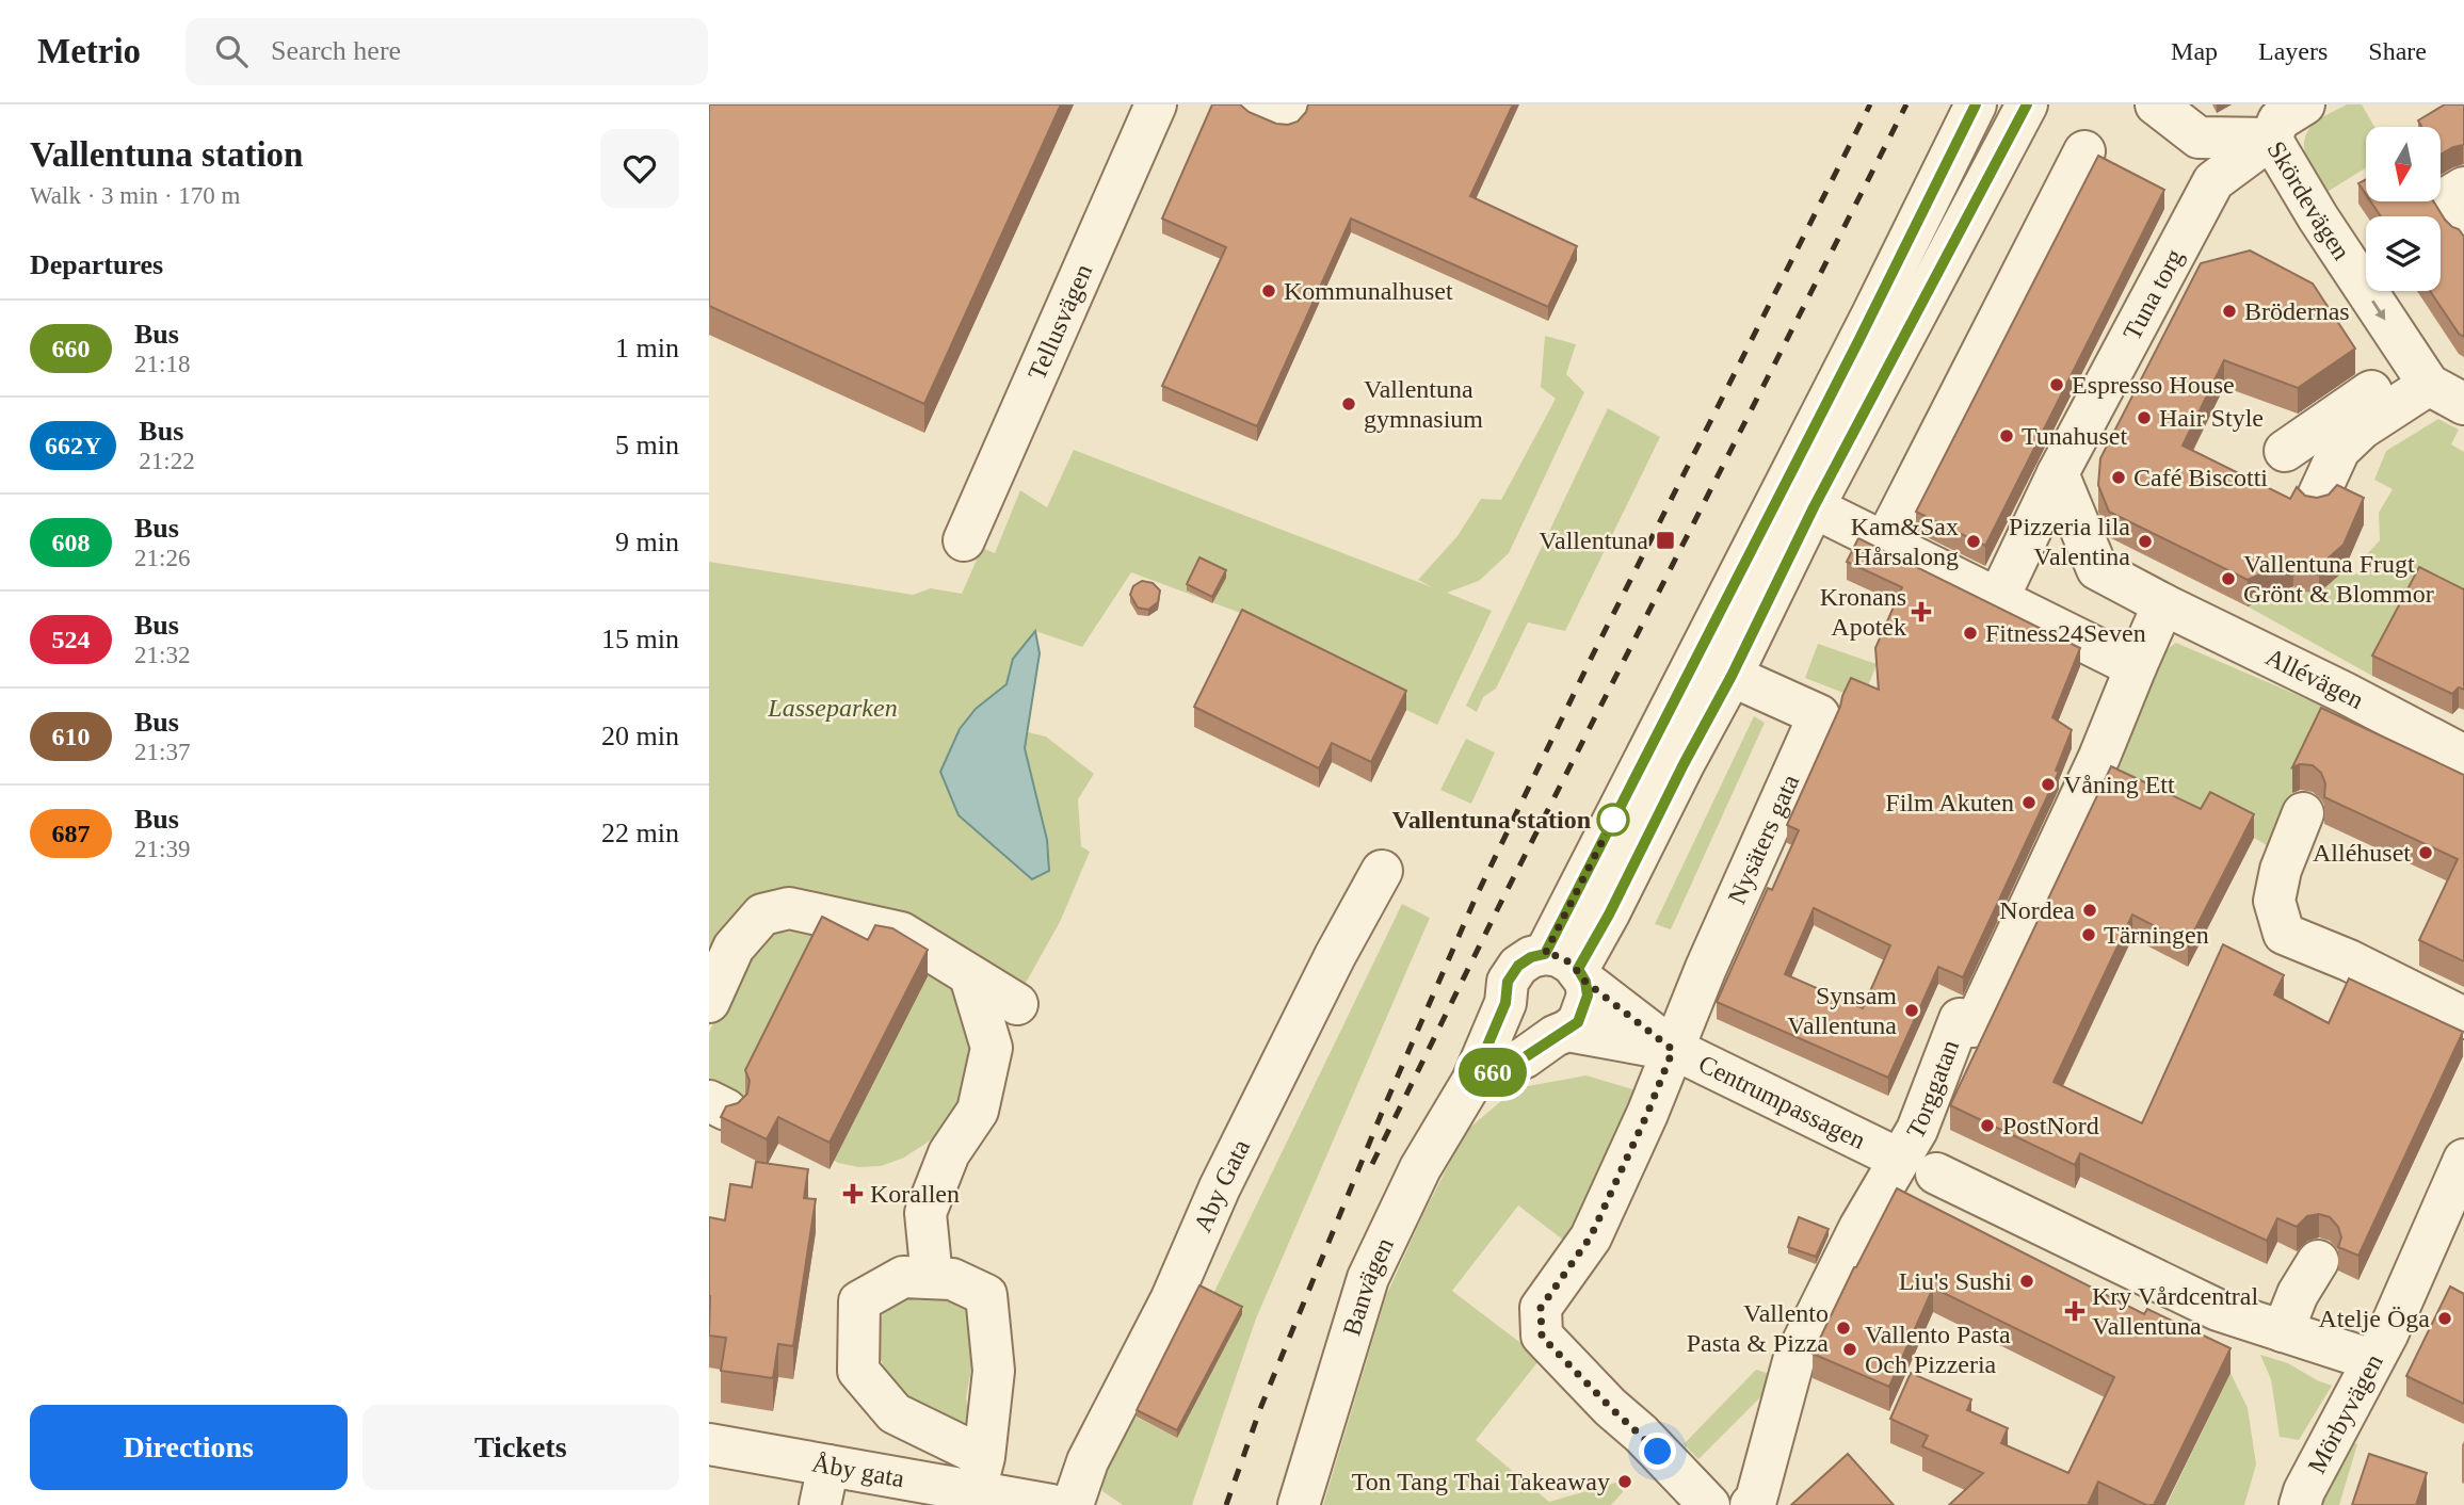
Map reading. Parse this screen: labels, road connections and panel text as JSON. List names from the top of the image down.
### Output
{
  "streets": {
    "street": [
      "Skördevägen",
      "Tuna torg",
      "Tellusvägen",
      "Allévägen",
      "Nysäters gata",
      "Torggatan",
      "Centrumpassagen",
      "Aby Gata",
      "Banvägen",
      "Mörbyvägen",
      "Åby gata"
    ]
  },
  "crossings": [
    ["Skördevägen", "Tuna torg"],
    ["Nysäters gata", "Centrumpassagen"],
    ["Nysäters gata", "Banvägen"],
    ["Centrumpassagen", "Banvägen"]
  ],
  "one_way": ["Skördevägen"],
  "parks": ["Lasseparken"],
  "places": {
    "other": [
      "Kommunalhuset",
      "Brödernas",
      "Espresso House",
      "Vallentuna gymnasium",
      "Hair Style",
      "Tunahuset",
      "Café Biscotti",
      "Kam&Sax Hårsalong",
      "Pizzeria lila Valentina",
      "Vallentuna Frugt Grönt & Blommor",
      "Fitness24Seven",
      "Våning Ett",
      "Film Akuten",
      "Vallentuna station",
      "Alléhuset",
      "Nordea",
      "Tärningen",
      "Synsam Vallentuna",
      "PostNord",
      "Liu's Sushi",
      "Atelje Öga",
      "Vallento Pasta & Pizza",
      "Vallento Pasta Och Pizzeria",
      "Ton Tang Thai Takeaway"
    ],
    "transit": ["Vallentuna"],
    "health": ["Kronans Apotek", "Korallen", "Kry Vårdcentral Vallentuna"]
  },
  "lines": ["bus line 660"],
  "north": "bottom",
  "page": {
    "header": "Metrio",
    "search": "Search here",
    "nav": ["Map", "Layers", "Share"],
    "heading": [
      ["Vallentuna station", "Walk · 3 min · 170 m"],
      "Departures"
    ],
    "on_map": "660",
    "list": [
      {
        "mark": "660",
        "name": "Bus",
        "note": "21:18",
        "value": "1 min"
      },
      {
        "mark": "662Y",
        "name": "Bus",
        "note": "21:22",
        "value": "5 min"
      },
      {
        "mark": "608",
        "name": "Bus",
        "note": "21:26",
        "value": "9 min"
      },
      {
        "mark": "524",
        "name": "Bus",
        "note": "21:32",
        "value": "15 min"
      },
      {
        "mark": "610",
        "name": "Bus",
        "note": "21:37",
        "value": "20 min"
      },
      {
        "mark": "687",
        "name": "Bus",
        "note": "21:39",
        "value": "22 min"
      }
    ],
    "buttons": ["Directions", "Tickets"]
  }
}
